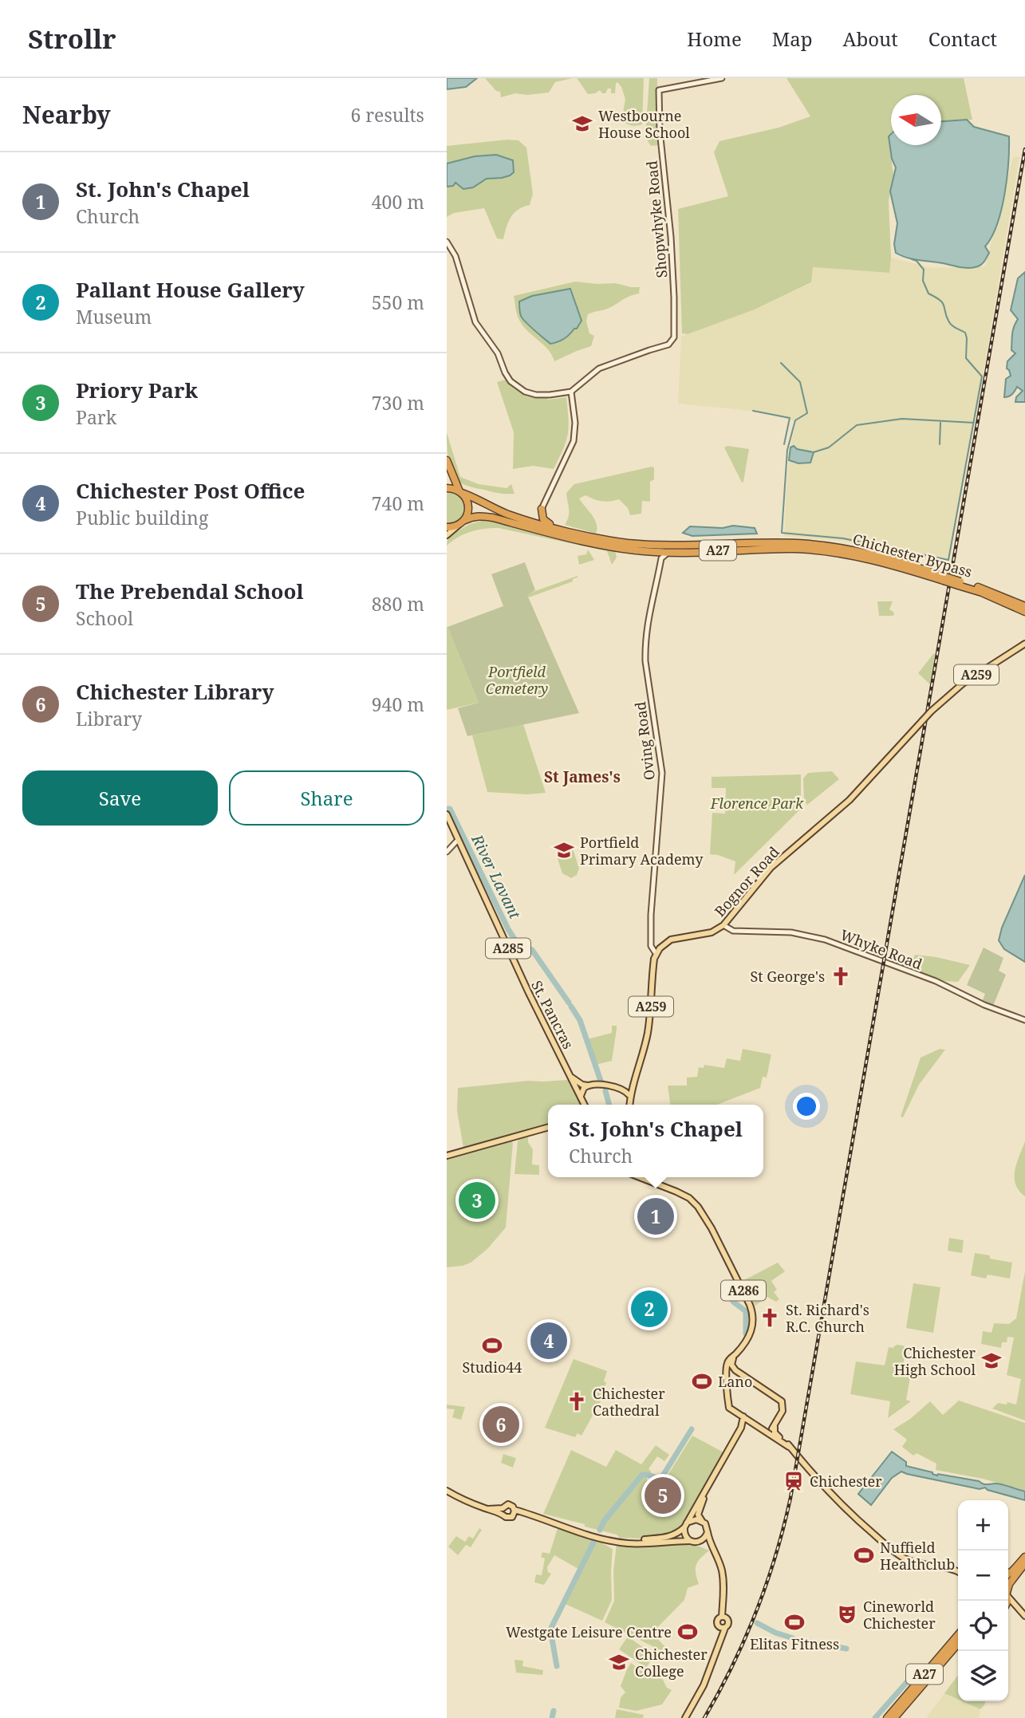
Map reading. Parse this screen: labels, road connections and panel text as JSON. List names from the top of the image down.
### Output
{
  "streets": {
    "highway": ["A27", "Chichester Bypass"],
    "main road": [
      "Shopwhyke Road",
      "A259",
      "Oving Road",
      "Bognor Road",
      "A285",
      "Whyke Road",
      "St. Pancras",
      "A286"
    ]
  },
  "crossings": [
    ["A259", "Oving Road"],
    ["A259", "Bognor Road"],
    ["Oving Road", "Bognor Road"],
    ["Bognor Road", "Whyke Road"],
    ["A285", "St. Pancras"]
  ],
  "districts": ["St James's"],
  "water": ["River Lavant"],
  "parks": ["Portfield Cemetery", "Florence Park"],
  "places": {
    "school or university": [
      "Westbourne House School",
      "Portfield Primary Academy",
      "Chichester High School",
      "Chichester College"
    ],
    "church": ["St George's", "St. Richard's R.C. Church", "Chichester Cathedral"],
    "sports": [
      "Studio44",
      "Lano",
      "Nuffield Healthclub",
      "Elitas Fitness",
      "Westgate Leisure Centre"
    ],
    "station": ["Chichester"],
    "theatre": ["Cineworld Chichester"]
  },
  "north": "left",
  "page": {
    "header": "Strollr",
    "nav": [
      "Home",
      "Map",
      "About",
      "Contact"
    ],
    "heading": ["Nearby", "6 results"],
    "list": [
      {
        "mark": "1",
        "name": "St. John's Chapel",
        "note": "Church",
        "value": "400 m"
      },
      {
        "mark": "2",
        "name": "Pallant House Gallery",
        "note": "Museum",
        "value": "550 m"
      },
      {
        "mark": "3",
        "name": "Priory Park",
        "note": "Park",
        "value": "730 m"
      },
      {
        "mark": "4",
        "name": "Chichester Post Office",
        "note": "Public building",
        "value": "740 m"
      },
      {
        "mark": "5",
        "name": "The Prebendal School",
        "note": "School",
        "value": "880 m"
      },
      {
        "mark": "6",
        "name": "Chichester Library",
        "note": "Library",
        "value": "940 m"
      }
    ],
    "buttons": ["Save", "Share"],
    "popup": ["St. John's Chapel", "Church"],
    "pins": [
      "3",
      "1",
      "2",
      "4",
      "6",
      "5"
    ],
    "map_buttons": ["+", "−"]
  }
}
